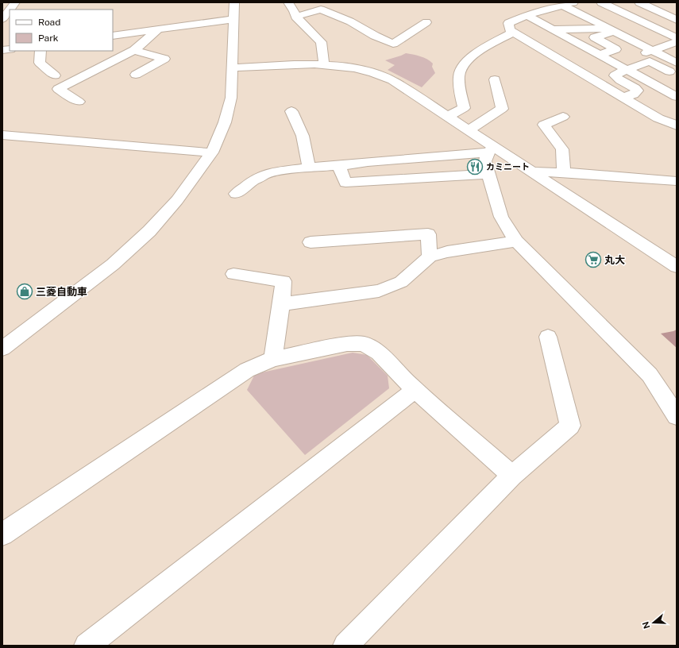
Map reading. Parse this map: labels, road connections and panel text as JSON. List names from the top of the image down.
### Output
{
  "places": {
    "restaurant": ["カミニート"],
    "supermarket": ["丸大"],
    "shop": ["三菱自動車"]
  },
  "legend": ["Road", "Park"],
  "north": "left"
}
